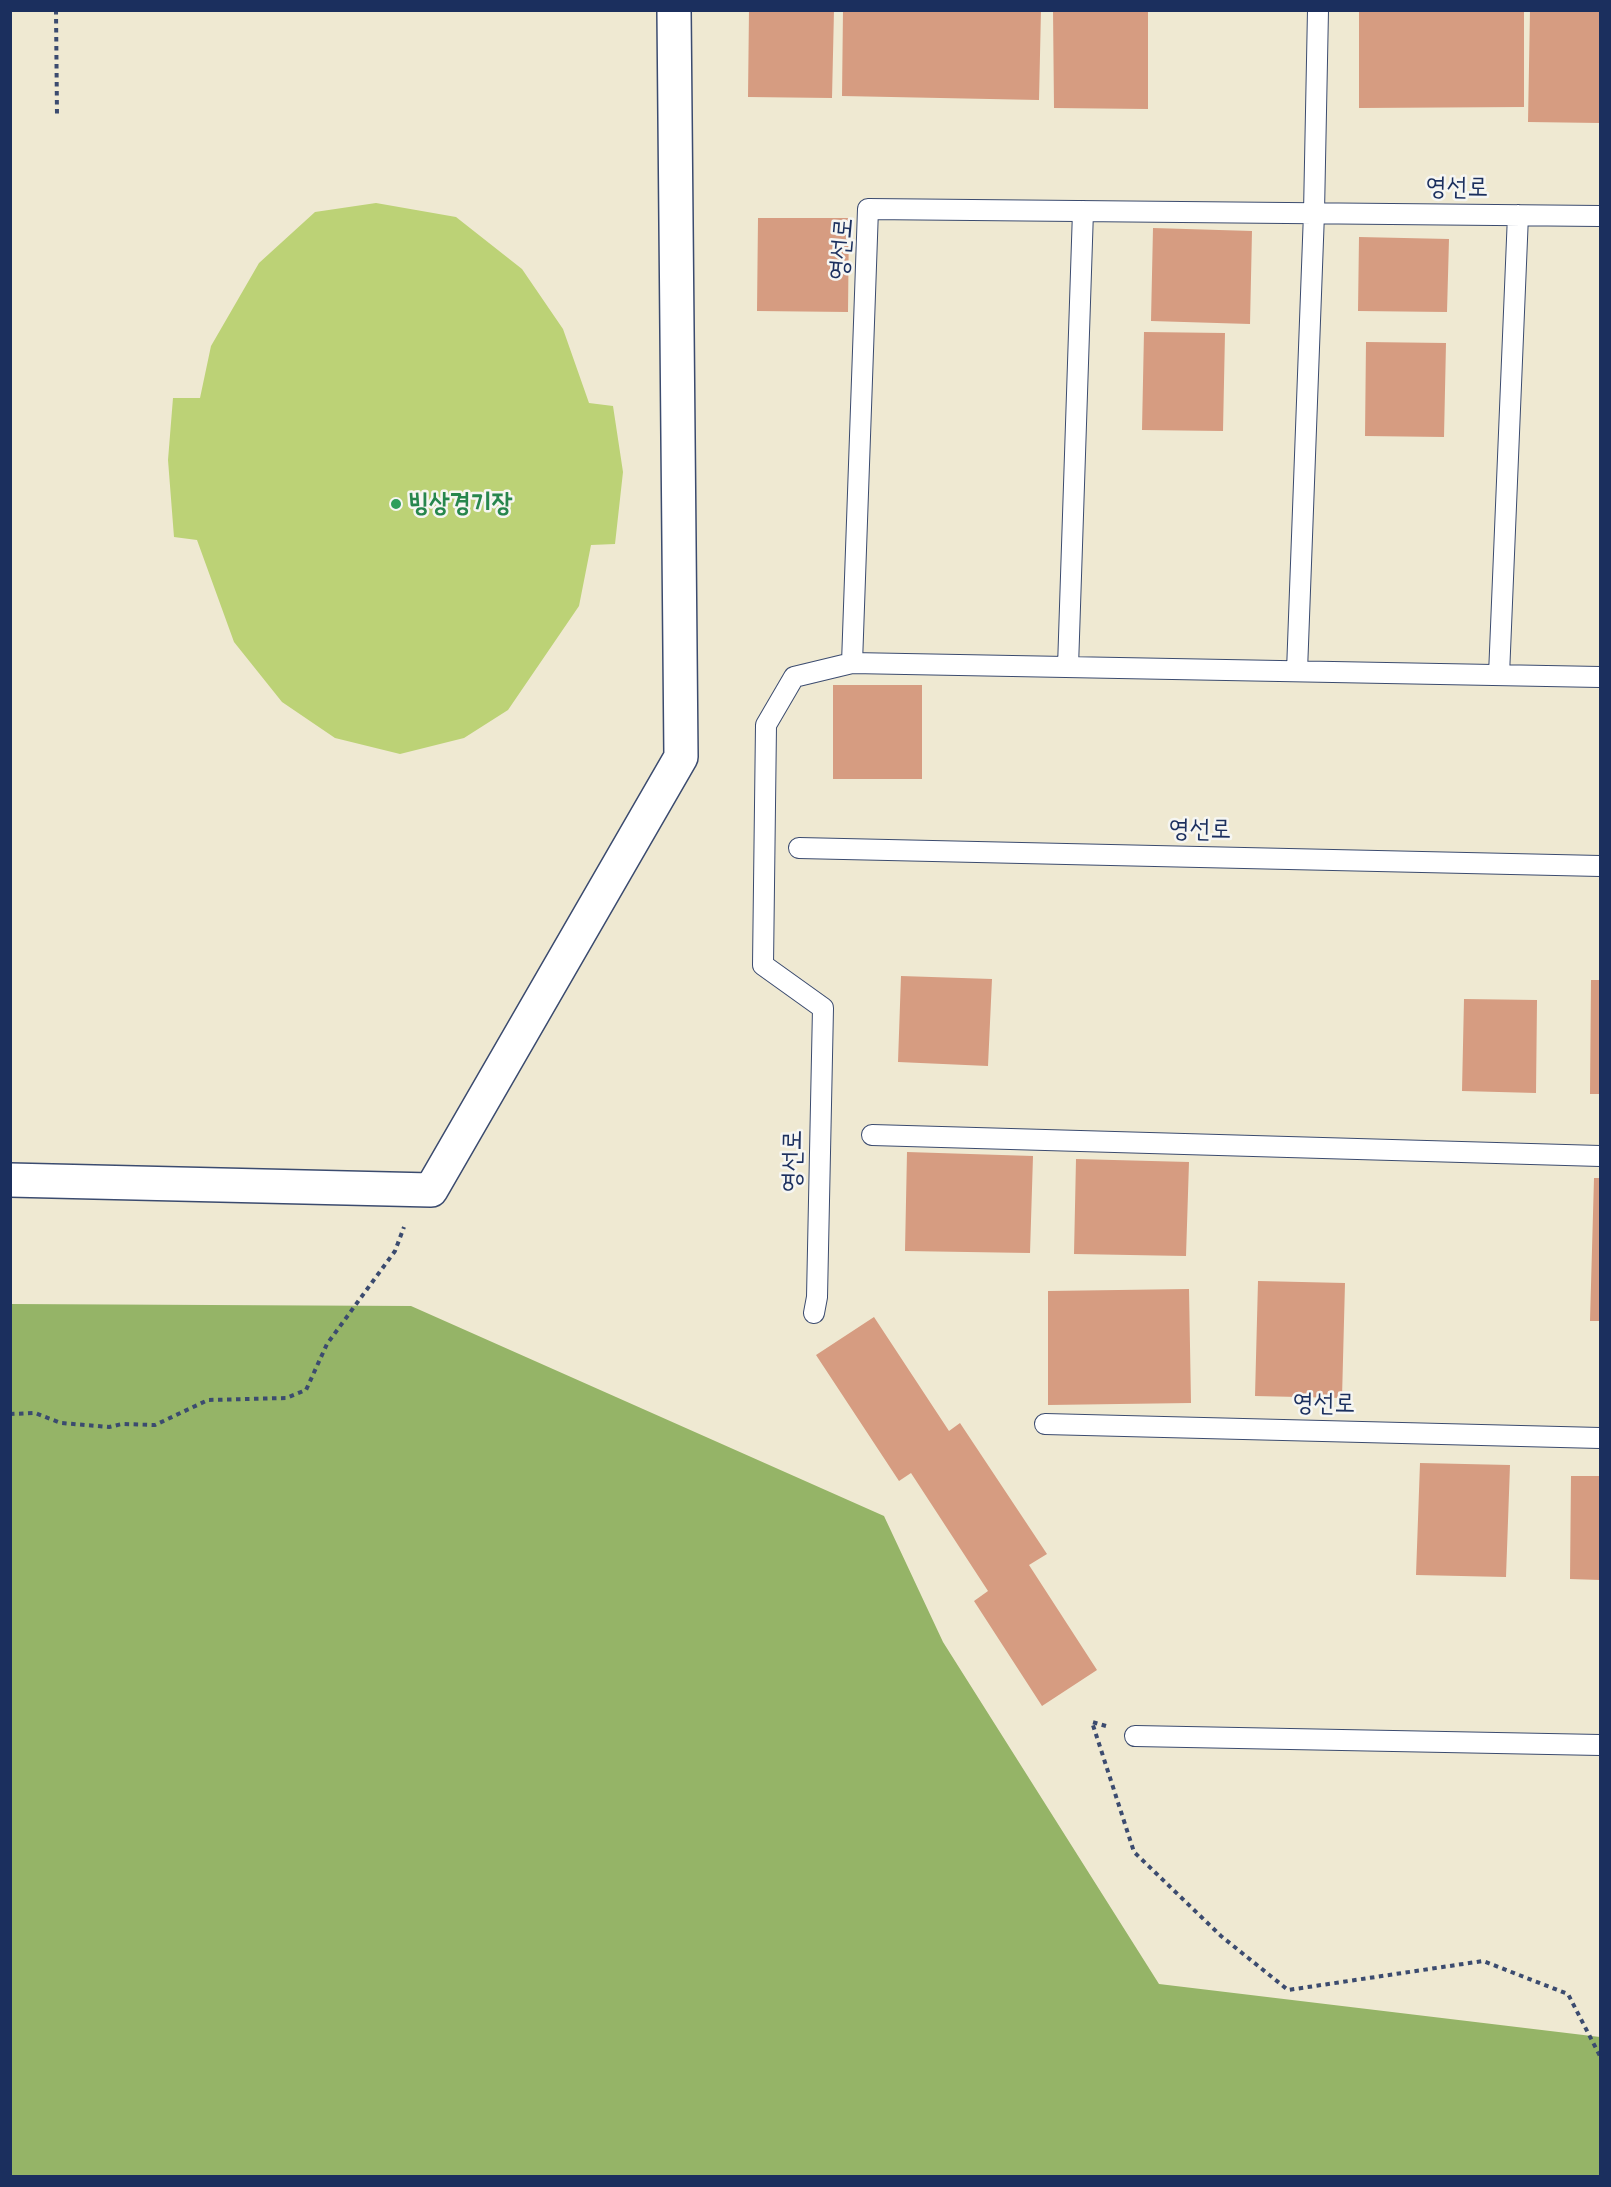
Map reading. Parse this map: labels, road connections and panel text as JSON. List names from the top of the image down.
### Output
{
  "streets": {
    "lane": ["영선로"]
  },
  "places": ["빙상경기장"]
}
